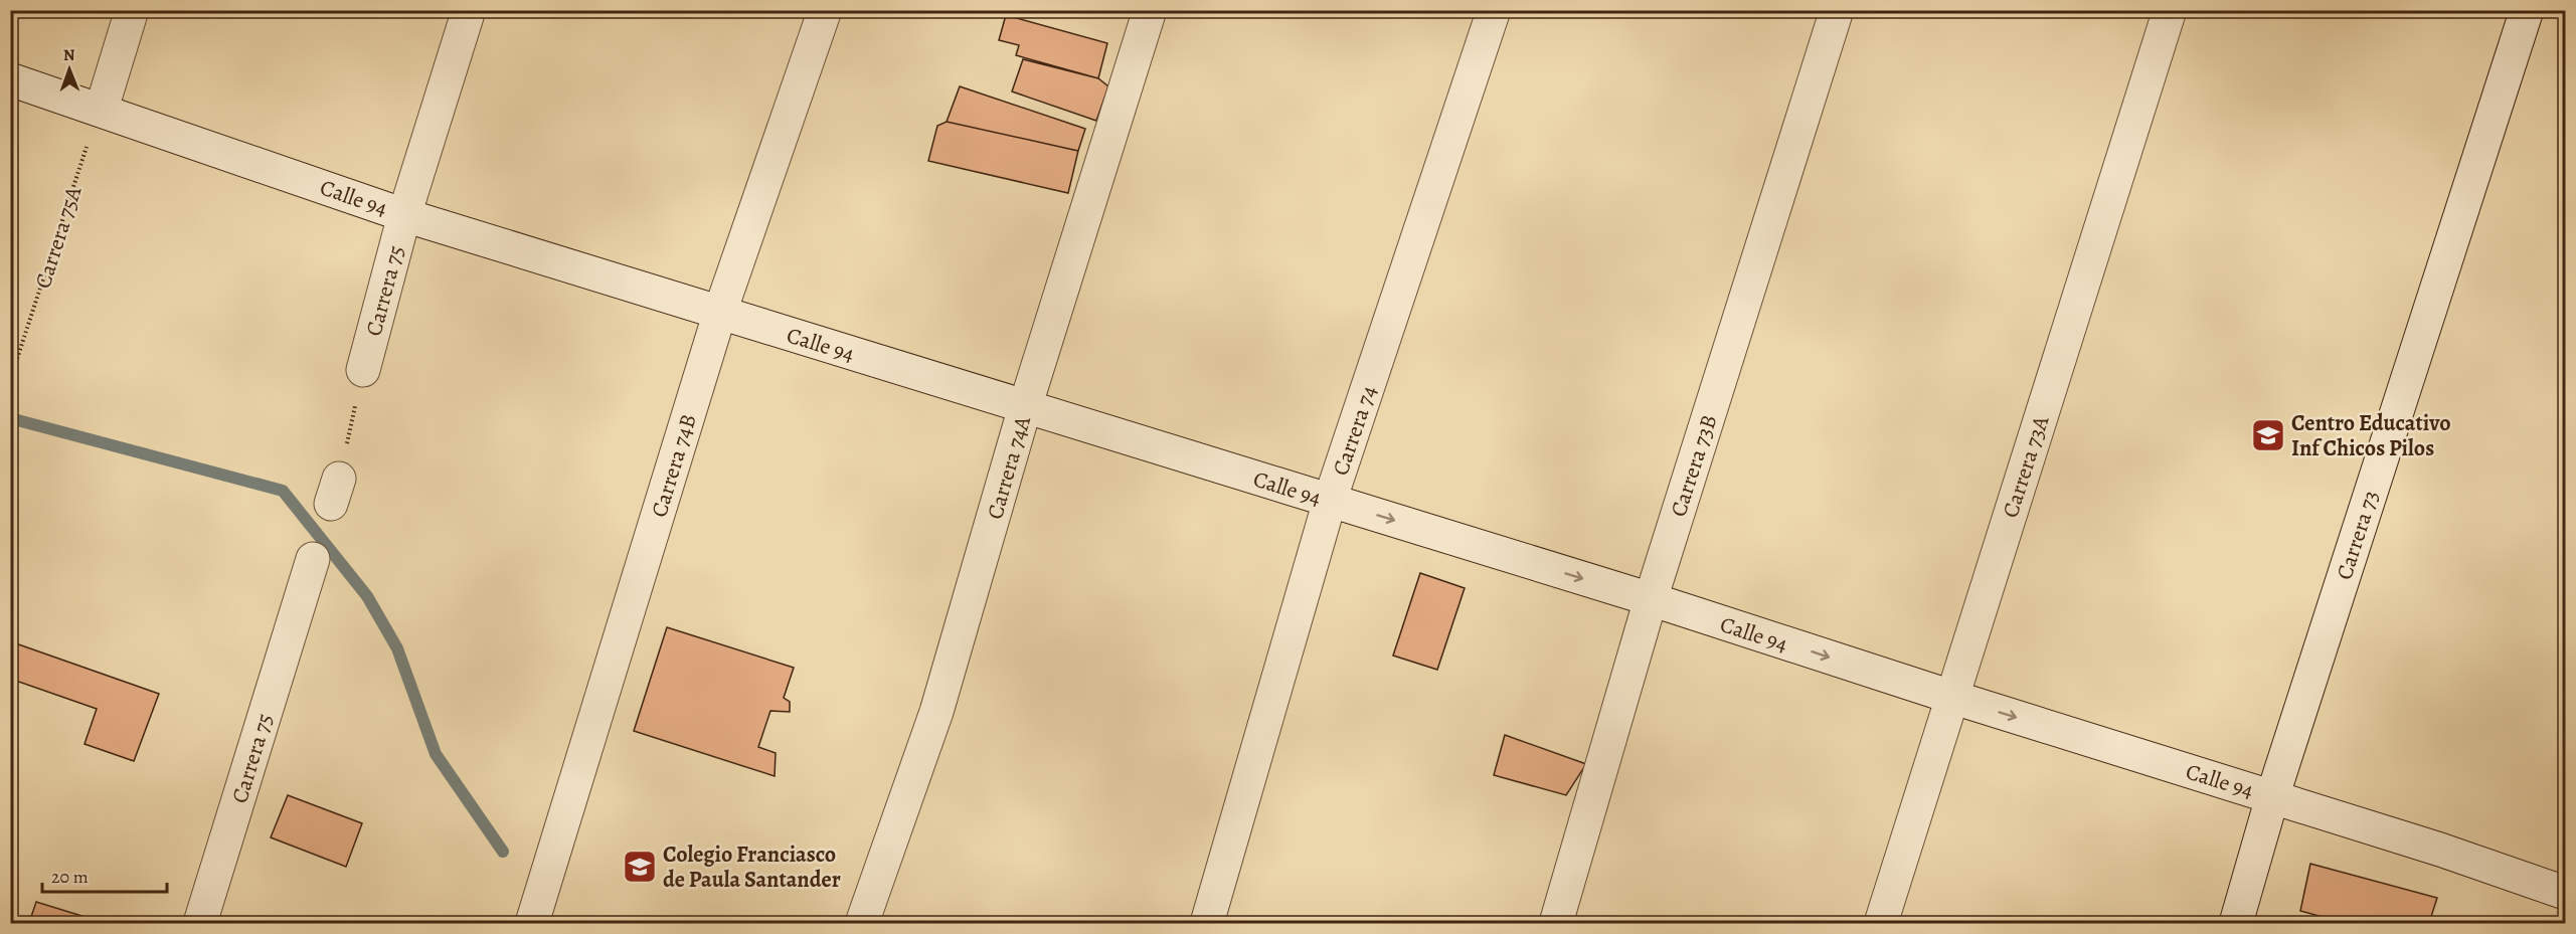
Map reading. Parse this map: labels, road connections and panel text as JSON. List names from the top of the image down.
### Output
{
  "streets": {
    "street": [
      "Calle 94",
      "Carrera 75",
      "Carrera 74",
      "Carrera 74B",
      "Carrera 73B",
      "Carrera 73A",
      "Carrera 74A",
      "Carrera 73"
    ],
    "path": ["Carrera 75A"]
  },
  "crossings": [
    ["Calle 94", "Carrera 75"],
    ["Calle 94", "Carrera 74"],
    ["Calle 94", "Carrera 74B"],
    ["Calle 94", "Carrera 73B"],
    ["Calle 94", "Carrera 73A"],
    ["Calle 94", "Carrera 74A"],
    ["Calle 94", "Carrera 73"]
  ],
  "one_way": ["Calle 94"],
  "places": {
    "school or university": ["Centro Educativo Inf Chicos Pilos", "Colegio Franciasco de Paula Santander"]
  },
  "scale_bar": "20 m",
  "north": "top"
}
